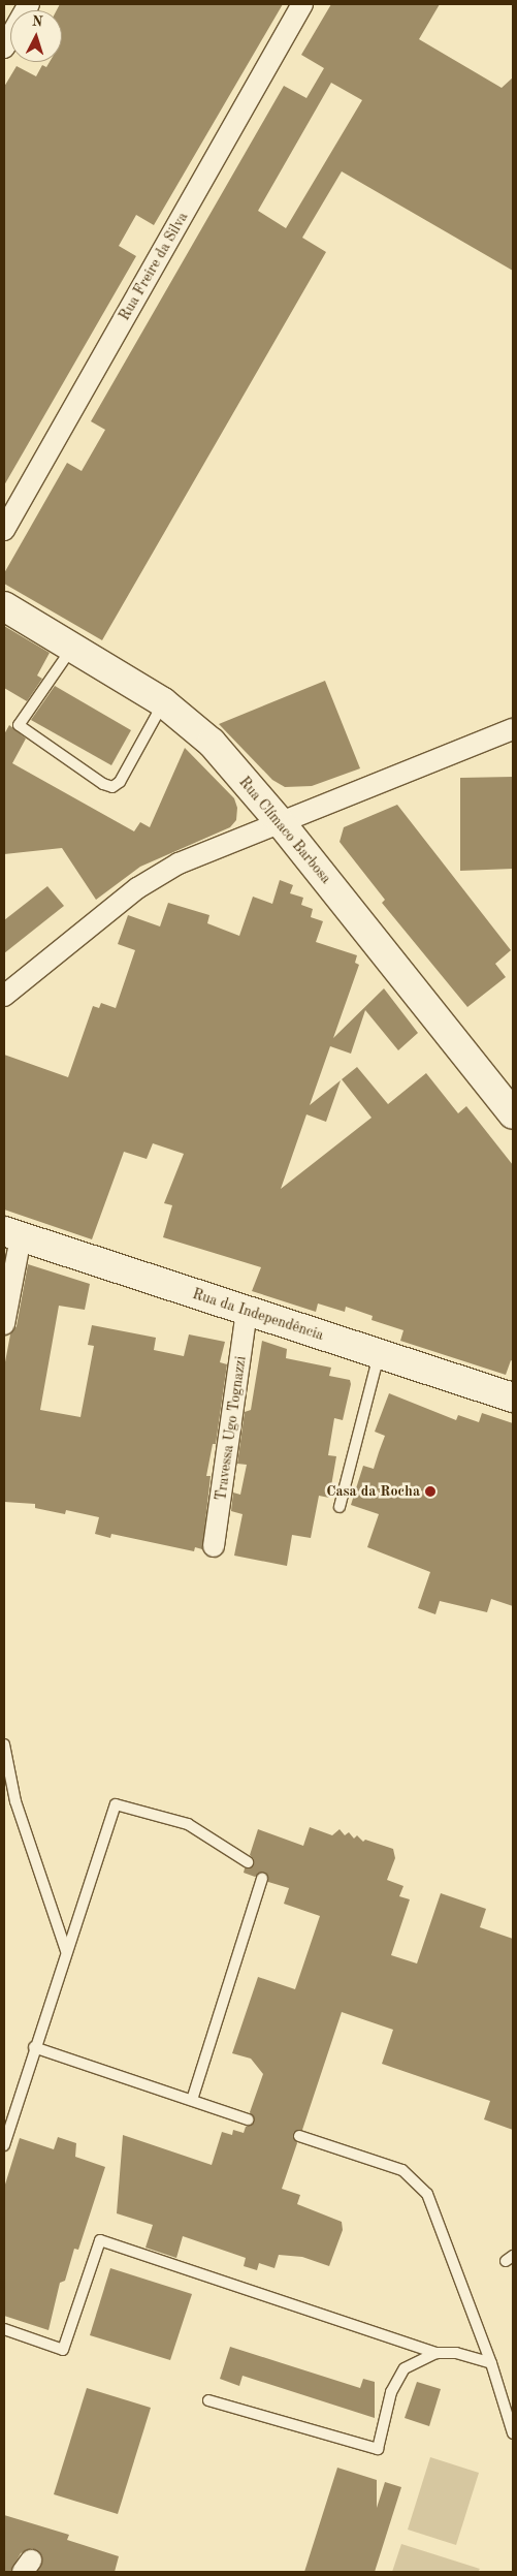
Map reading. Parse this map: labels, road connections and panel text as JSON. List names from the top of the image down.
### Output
{
  "streets": {
    "main road": ["Rua Clímaco Barbosa", "Rua da Independência"],
    "street": ["Rua Freire da Silva", "Travessa Ugo Tognazzi"]
  },
  "crossings": [
    ["Rua da Independência", "Travessa Ugo Tognazzi"]
  ],
  "places": ["Casa da Rocha"],
  "north": "top"
}
